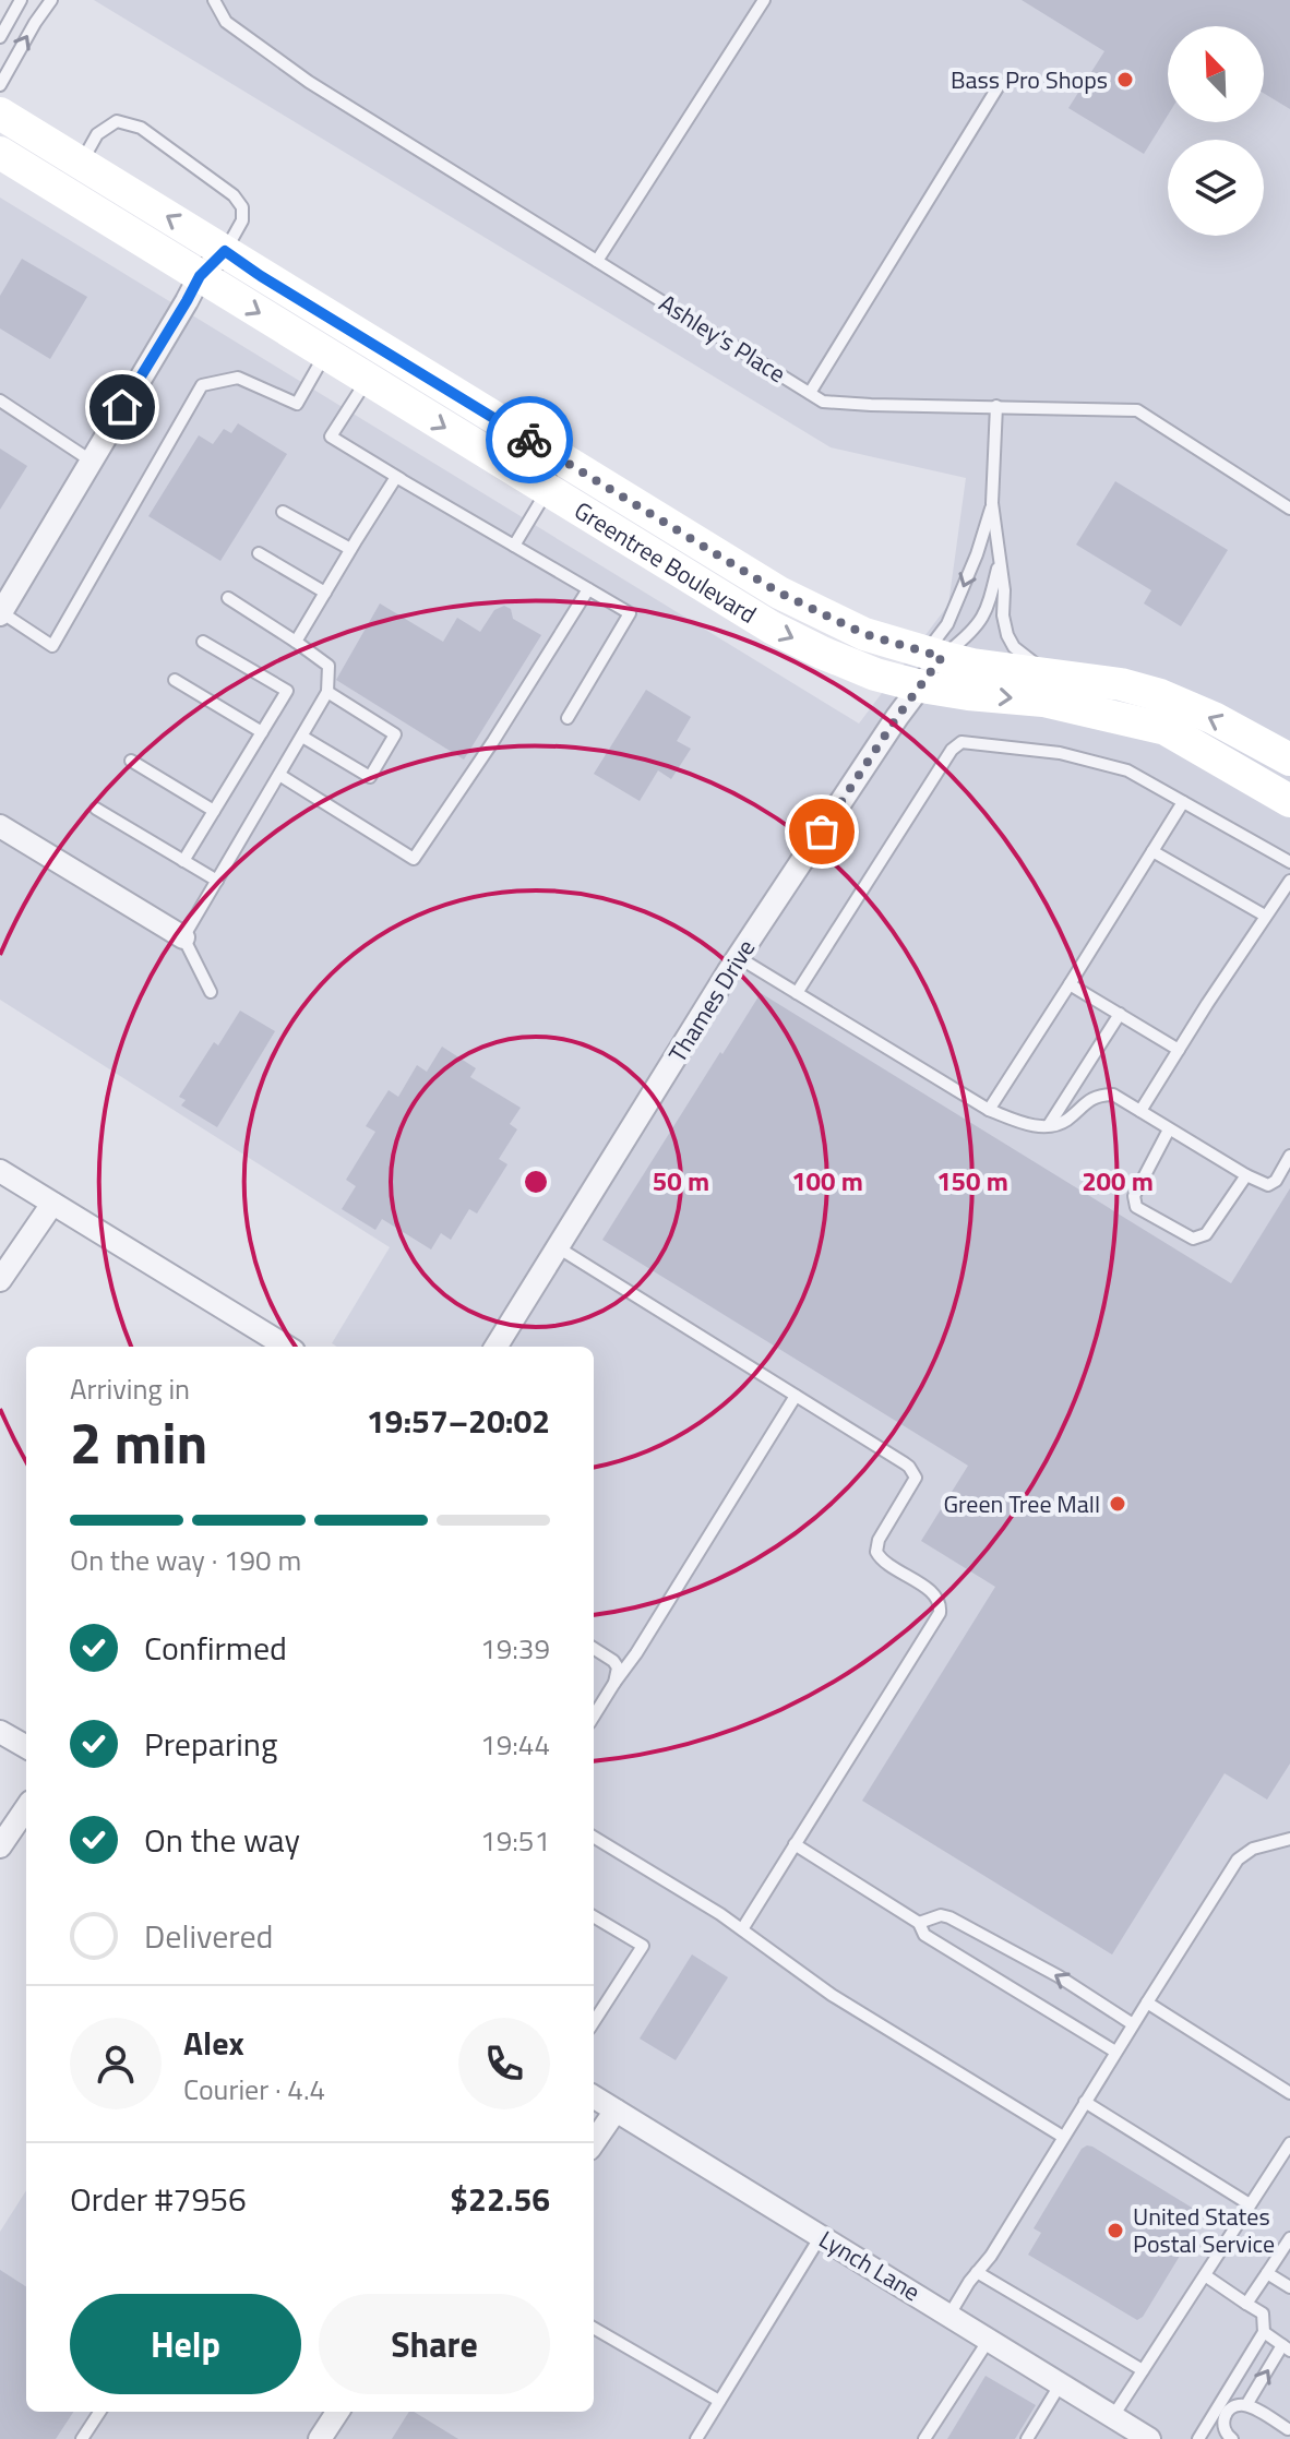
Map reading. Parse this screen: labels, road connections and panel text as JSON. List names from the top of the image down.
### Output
{
  "streets": {
    "main road": ["Greentree Boulevard"],
    "street": ["Thames Drive", "Lynch Lane"],
    "lane": ["Ashley's Place"]
  },
  "crossings": [
    ["Greentree Boulevard", "Thames Drive"]
  ],
  "places": ["Bass Pro Shops", "Green Tree Mall", "United States Postal Service"],
  "north": "top left",
  "page": {
    "heading": ["2 min", "Arriving in", "19:57–20:02"],
    "panel": [
      "Alex",
      "Courier · 4.4",
      "Order #7956",
      "$22.56"
    ],
    "bar": "On the way · 190 m",
    "list": [
      ["Confirmed", "19:39"],
      ["Preparing", "19:44"],
      ["On the way", "19:51"],
      "Delivered"
    ],
    "buttons": ["Help", "Share"]
  },
  "rings": [
    "50 m",
    "100 m",
    "150 m",
    "200 m"
  ]
}
